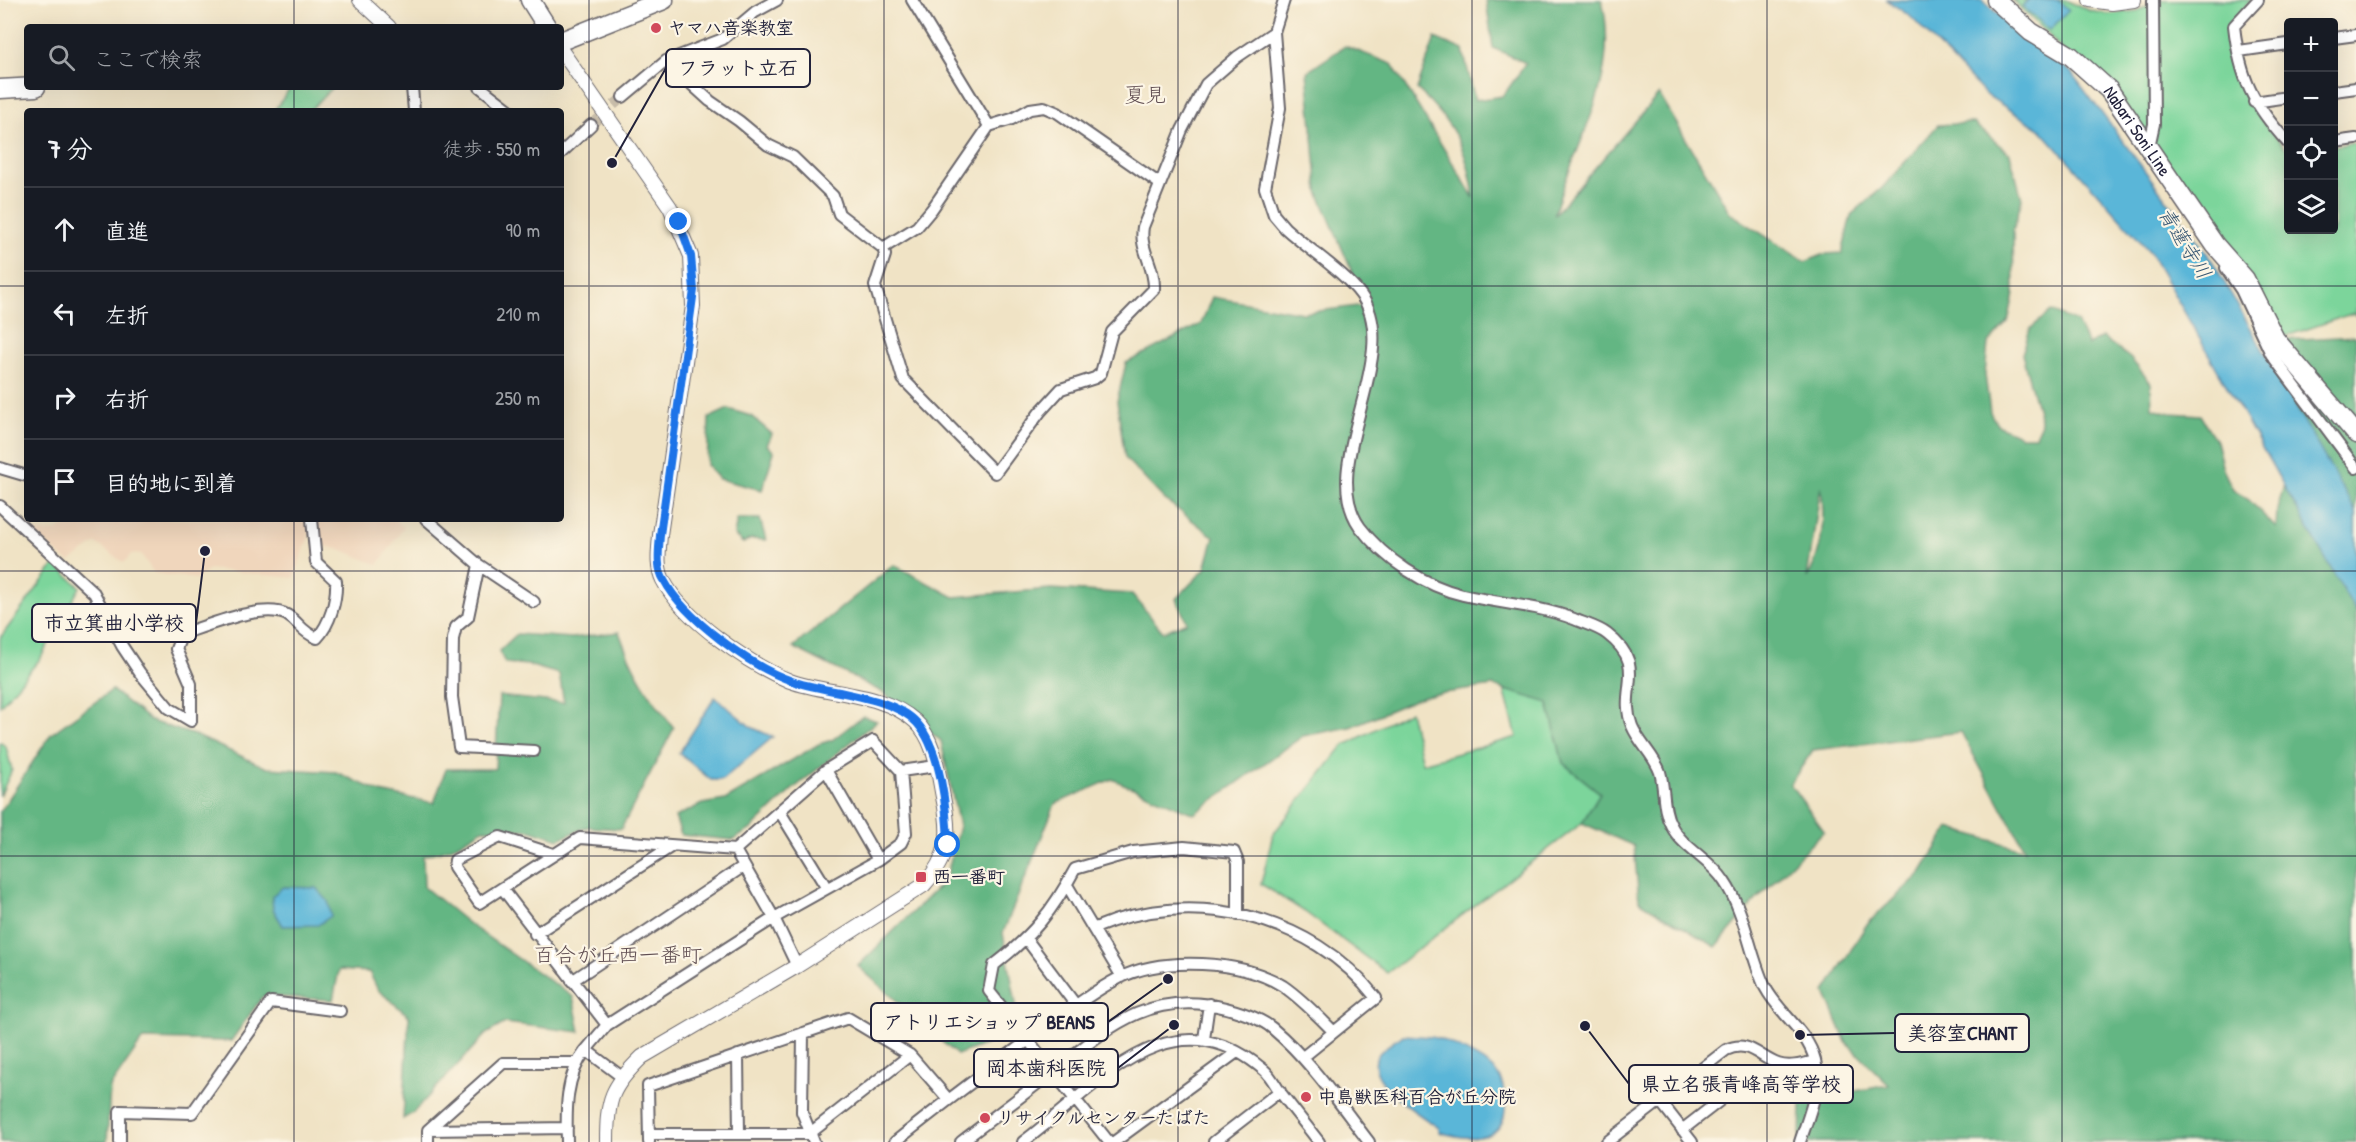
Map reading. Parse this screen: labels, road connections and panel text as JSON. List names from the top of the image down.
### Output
{
  "streets": {
    "main road": ["Nabari Soni Line"]
  },
  "districts": ["夏見", "百合が丘西一番町"],
  "water": ["青蓮寺川"],
  "places": {
    "other": [
      "ヤマハ音楽教室",
      "フラット立石",
      "市立箕曲小学校",
      "アトリエショップ BEANS",
      "岡本歯科医院",
      "県立名張青峰高等学校",
      "美容室CHANT",
      "中島獣医科百合が丘分院",
      "リサイクルセンターたばた"
    ],
    "transit": ["西一番町"]
  },
  "page": {
    "map_buttons": ["+", "−"],
    "search": "ここで検索",
    "heading": ["7 分", "徒歩 · 550 m"],
    "list": [
      ["直進", "90 m"],
      ["左折", "210 m"],
      ["右折", "250 m"],
      "目的地に到着"
    ]
  }
}
